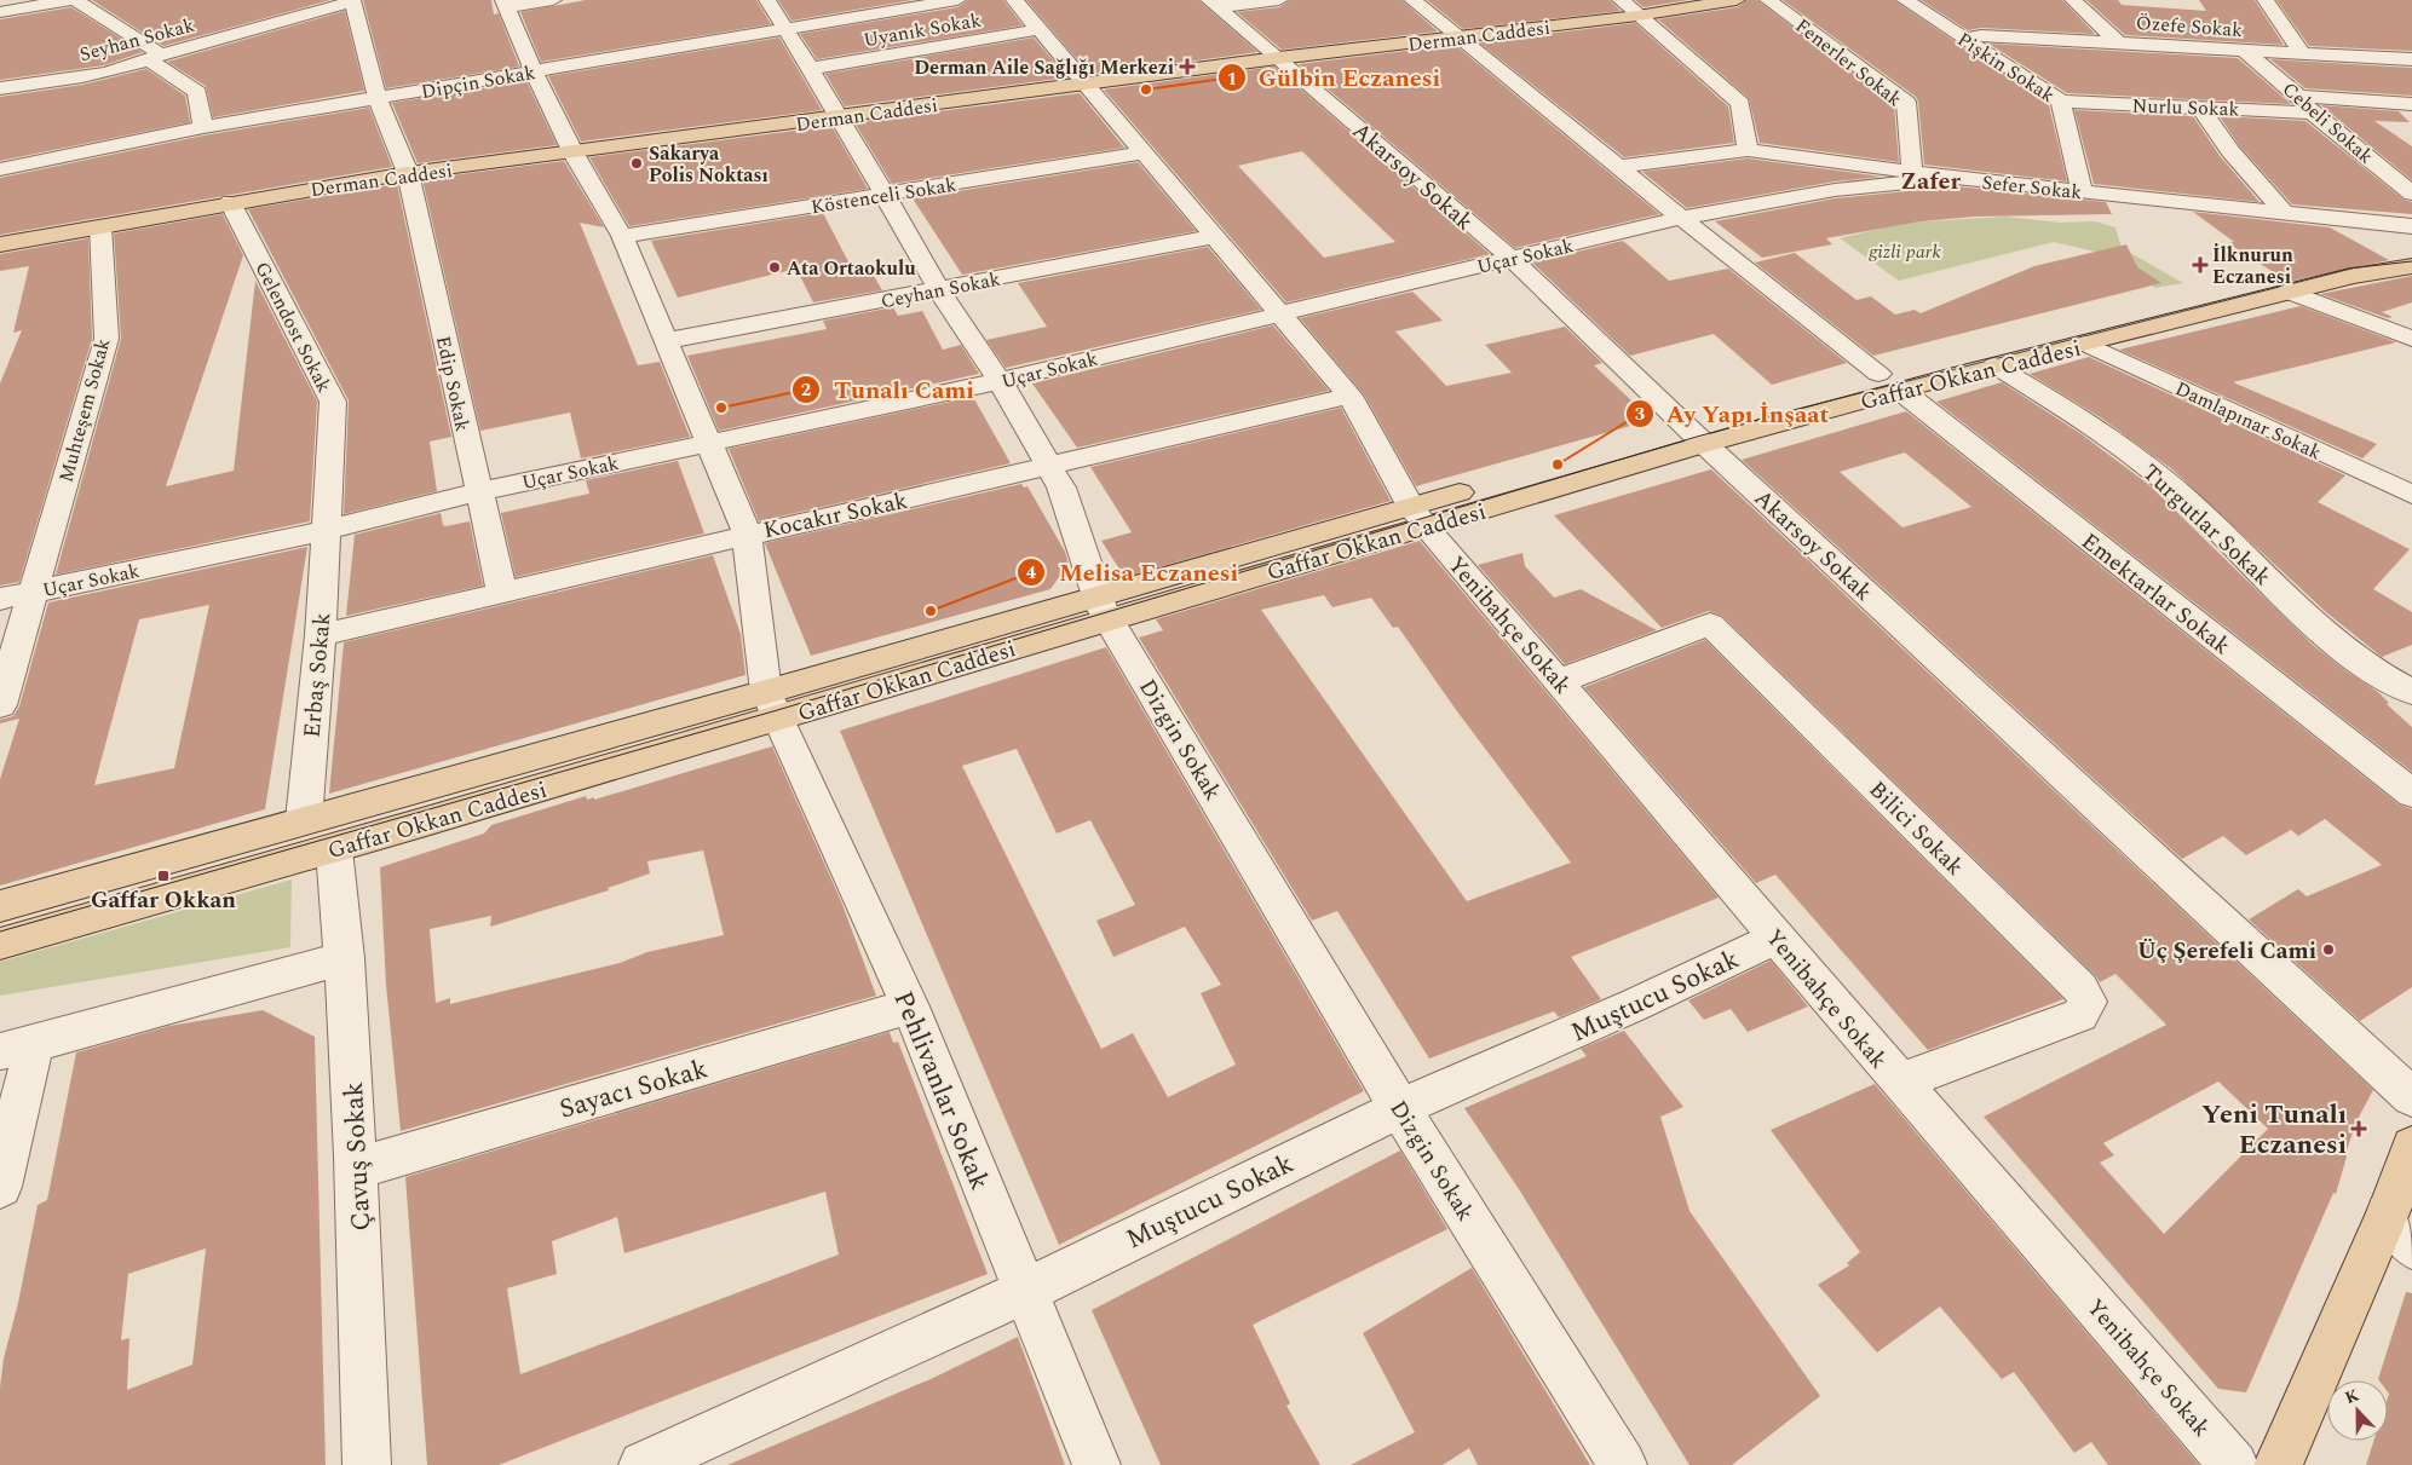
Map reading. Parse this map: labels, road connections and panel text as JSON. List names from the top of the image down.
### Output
{
  "streets": {
    "main road": ["Derman Caddesi", "Gaffar Okkan Caddesi"],
    "street": [
      "Özefe Sokak",
      "Uyanık Sokak",
      "Seyhan Sokak",
      "Fenerler Sokak",
      "Pişkin Sokak",
      "Dipçin Sokak",
      "Nurlu Sokak",
      "Cebeli Sokak",
      "Akarsoy Sokak",
      "Sefer Sokak",
      "Köstenceli Sokak",
      "Uçar Sokak",
      "Ceyhan Sokak",
      "Gelendost Sokak",
      "Edip Sokak",
      "Muhteşem Sokak",
      "Damlapınar Sokak",
      "Kocakır Sokak",
      "Turgutlar Sokak",
      "Emektarlar Sokak",
      "Yenibahçe Sokak",
      "Erbaş Sokak",
      "Dizgin Sokak",
      "Bilici Sokak",
      "Muştucu Sokak",
      "Sayacı Sokak",
      "Pehlivanlar Sokak",
      "Çavuş Sokak"
    ]
  },
  "crossings": [
    ["Özefe Sokak", "Pişkin Sokak"],
    ["Özefe Sokak", "Cebeli Sokak"],
    ["Uyanık Sokak", "Yenibahçe Sokak"],
    ["Uyanık Sokak", "Dizgin Sokak"],
    ["Derman Caddesi", "Akarsoy Sokak"],
    ["Derman Caddesi", "Gelendost Sokak"],
    ["Derman Caddesi", "Edip Sokak"],
    ["Derman Caddesi", "Muhteşem Sokak"],
    ["Derman Caddesi", "Emektarlar Sokak"],
    ["Derman Caddesi", "Yenibahçe Sokak"],
    ["Derman Caddesi", "Dizgin Sokak"],
    ["Derman Caddesi", "Pehlivanlar Sokak"],
    ["Seyhan Sokak", "Edip Sokak"],
    ["Fenerler Sokak", "Sefer Sokak"],
    ["Pişkin Sokak", "Nurlu Sokak"],
    ["Pişkin Sokak", "Sefer Sokak"],
    ["Dipçin Sokak", "Edip Sokak"],
    ["Dipçin Sokak", "Dizgin Sokak"],
    ["Dipçin Sokak", "Pehlivanlar Sokak"],
    ["Nurlu Sokak", "Cebeli Sokak"],
    ["Akarsoy Sokak", "Uçar Sokak"],
    ["Akarsoy Sokak", "Gaffar Okkan Caddesi"],
    ["Sefer Sokak", "Uçar Sokak"],
    ["Sefer Sokak", "Emektarlar Sokak"],
    ["Köstenceli Sokak", "Yenibahçe Sokak"],
    ["Köstenceli Sokak", "Dizgin Sokak"],
    ["Köstenceli Sokak", "Pehlivanlar Sokak"],
    ["Uçar Sokak", "Gelendost Sokak"],
    ["Uçar Sokak", "Edip Sokak"],
    ["Uçar Sokak", "Muhteşem Sokak"],
    ["Uçar Sokak", "Emektarlar Sokak"],
    ["Uçar Sokak", "Yenibahçe Sokak"],
    ["Uçar Sokak", "Erbaş Sokak"],
    ["Uçar Sokak", "Dizgin Sokak"],
    ["Uçar Sokak", "Pehlivanlar Sokak"],
    ["Ceyhan Sokak", "Yenibahçe Sokak"],
    ["Ceyhan Sokak", "Dizgin Sokak"],
    ["Ceyhan Sokak", "Pehlivanlar Sokak"],
    ["Gelendost Sokak", "Erbaş Sokak"],
    ["Gaffar Okkan Caddesi", "Damlapınar Sokak"],
    ["Gaffar Okkan Caddesi", "Turgutlar Sokak"],
    ["Gaffar Okkan Caddesi", "Emektarlar Sokak"],
    ["Gaffar Okkan Caddesi", "Yenibahçe Sokak"],
    ["Gaffar Okkan Caddesi", "Erbaş Sokak"],
    ["Gaffar Okkan Caddesi", "Dizgin Sokak"],
    ["Gaffar Okkan Caddesi", "Pehlivanlar Sokak"],
    ["Gaffar Okkan Caddesi", "Çavuş Sokak"],
    ["Edip Sokak", "Kocakır Sokak"],
    ["Kocakır Sokak", "Yenibahçe Sokak"],
    ["Kocakır Sokak", "Erbaş Sokak"],
    ["Kocakır Sokak", "Dizgin Sokak"],
    ["Kocakır Sokak", "Pehlivanlar Sokak"],
    ["Yenibahçe Sokak", "Bilici Sokak"],
    ["Yenibahçe Sokak", "Muştucu Sokak"],
    ["Dizgin Sokak", "Muştucu Sokak"],
    ["Muştucu Sokak", "Pehlivanlar Sokak"],
    ["Sayacı Sokak", "Pehlivanlar Sokak"],
    ["Sayacı Sokak", "Çavuş Sokak"]
  ],
  "districts": ["Zafer"],
  "parks": ["gizli park"],
  "places": {
    "health": ["Derman Aile Sağlığı Merkezi", "İlknurun Eczanesi", "Yeni Tunalı Eczanesi"],
    "other": [
      "Gülbin Eczanesi",
      "Sakarya Polis Noktası",
      "Ata Ortaokulu",
      "Tunalı Cami",
      "Ay Yapı İnşaat",
      "Melisa Eczanesi",
      "Üç Şerefeli Cami"
    ],
    "transit": ["Gaffar Okkan"]
  },
  "north": "top"
}
